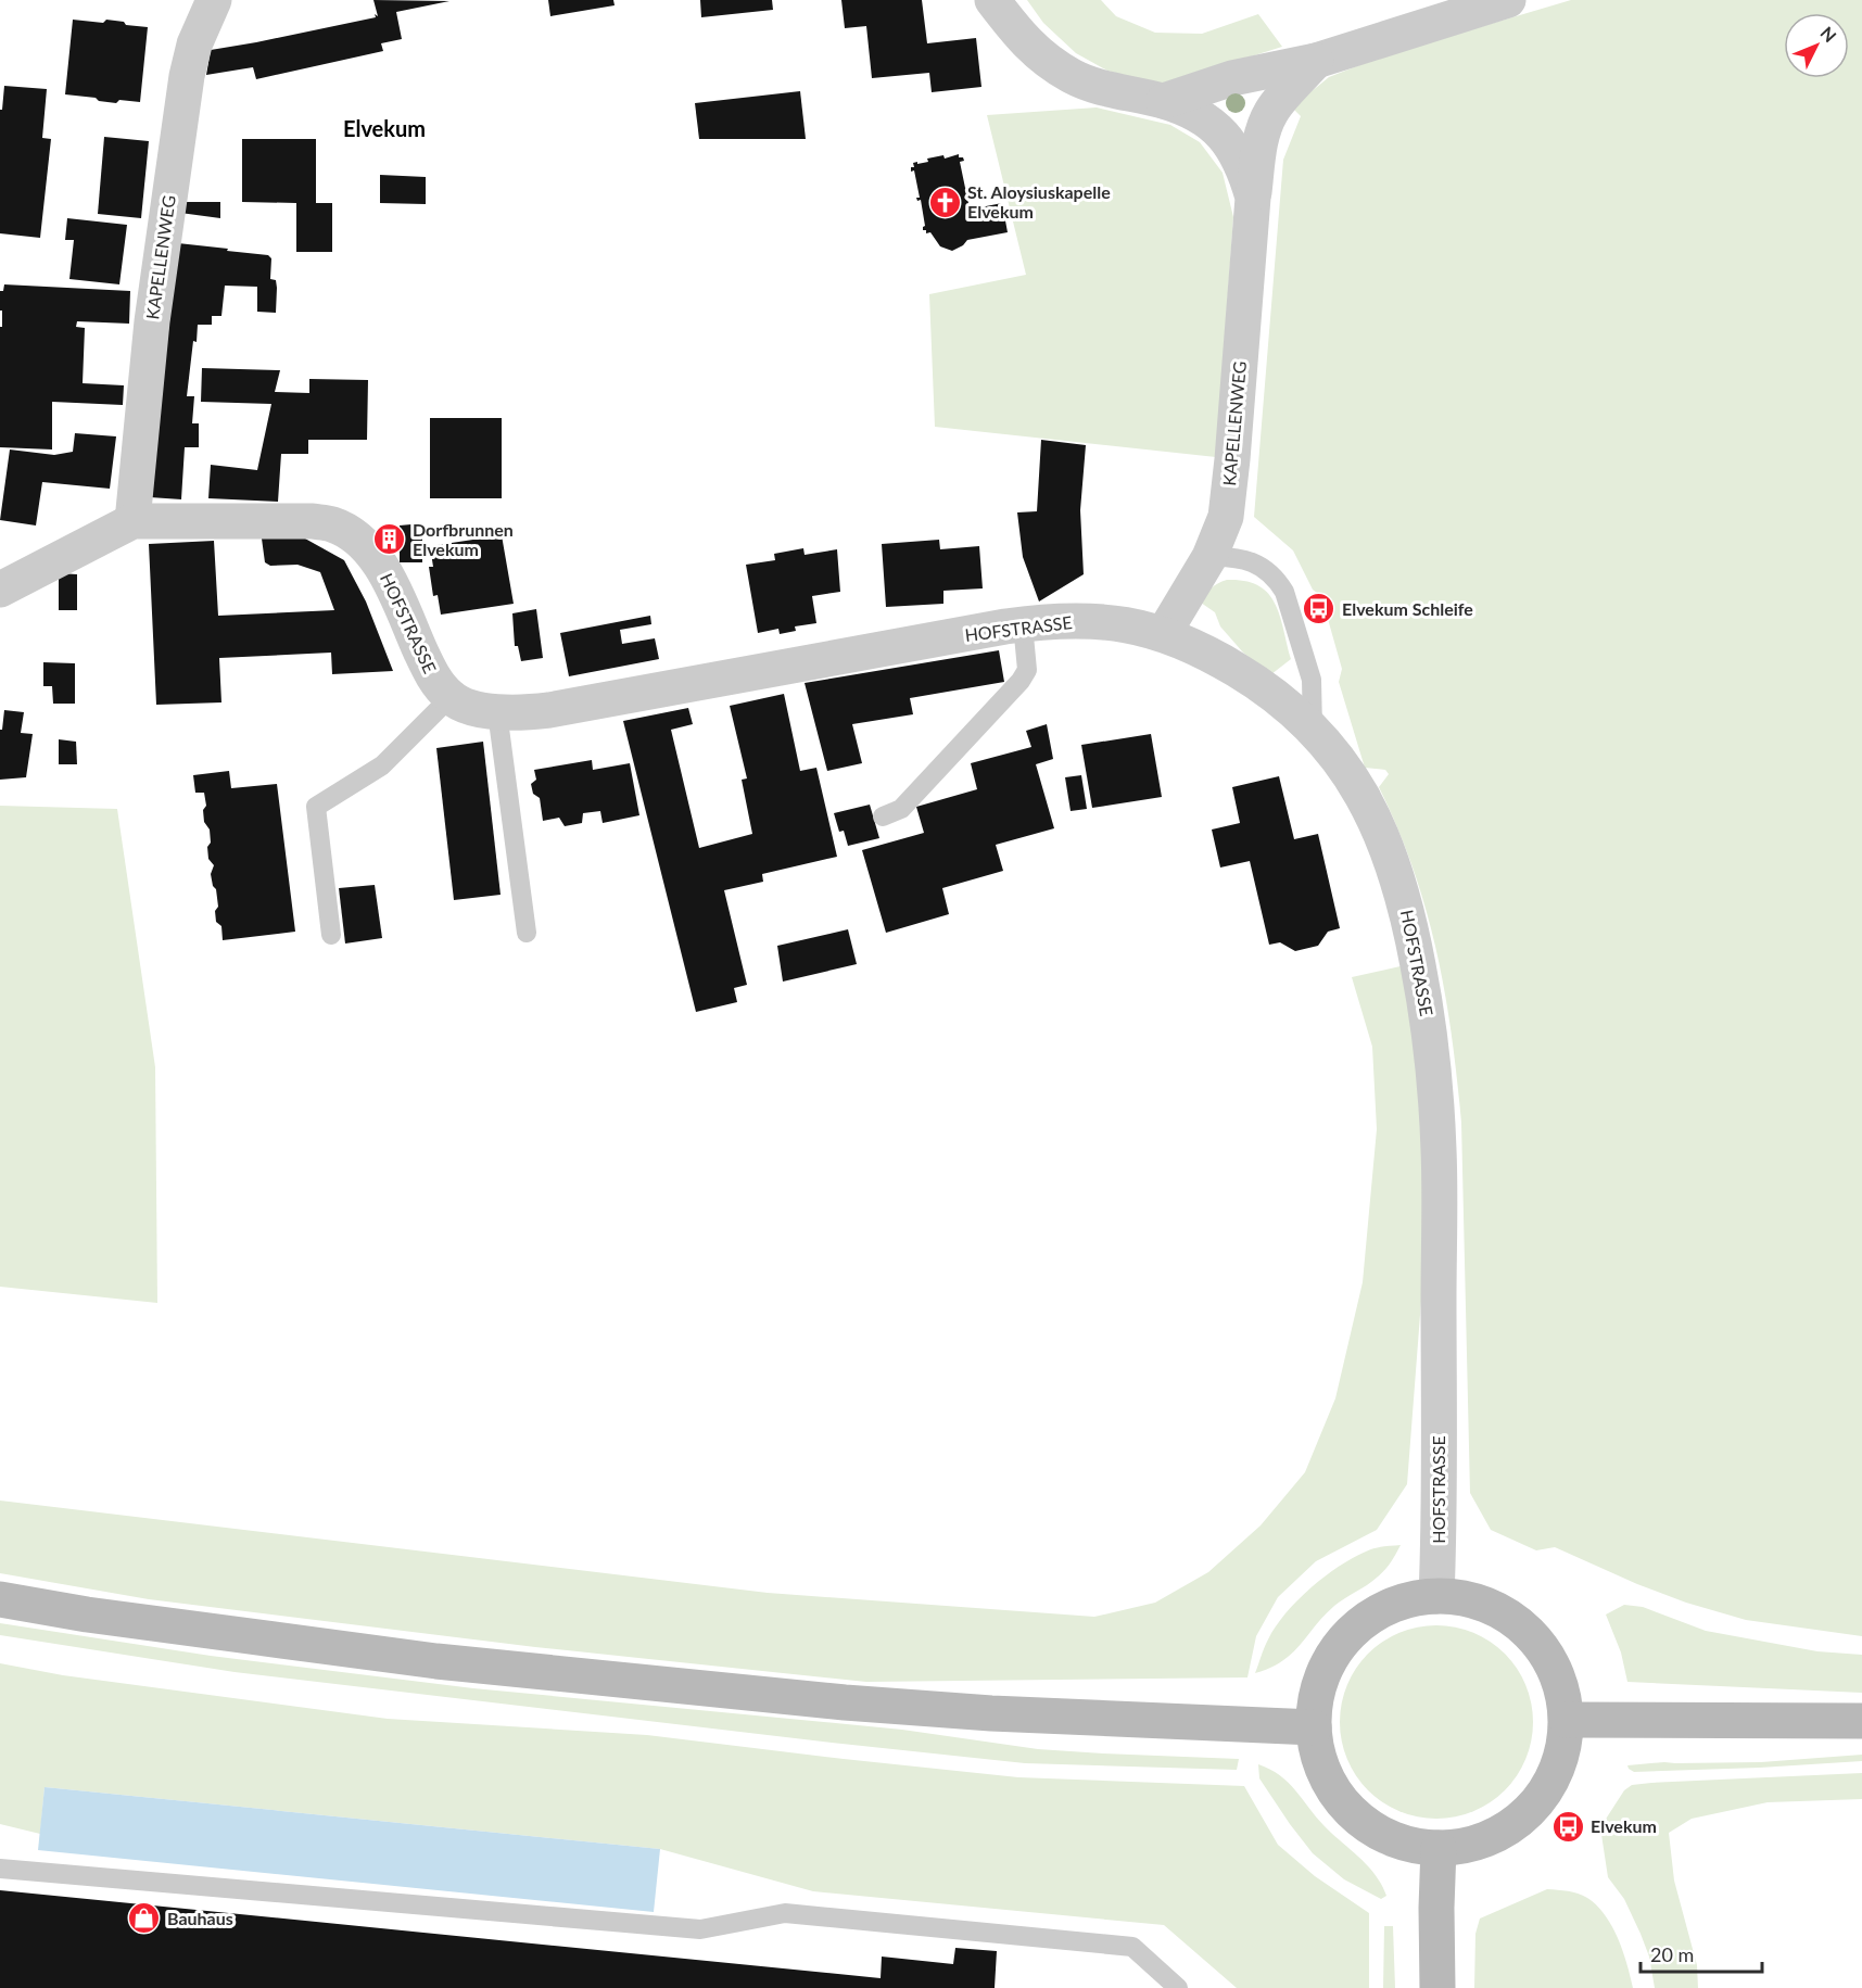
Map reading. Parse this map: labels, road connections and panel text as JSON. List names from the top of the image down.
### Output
{
  "streets": {
    "street": ["KAPELLENWEG", "HOFSTRASSE"]
  },
  "crossings": [
    ["KAPELLENWEG", "HOFSTRASSE"]
  ],
  "districts": ["Elvekum"],
  "places": {
    "church": ["St. Aloysiuskapelle Elvekum"],
    "building": ["Dorfbrunnen Elvekum"],
    "bus stop": ["Elvekum Schleife", "Elvekum"],
    "shop": ["Bauhaus"]
  },
  "scale_bar": "20 m",
  "north": "top right"
}
